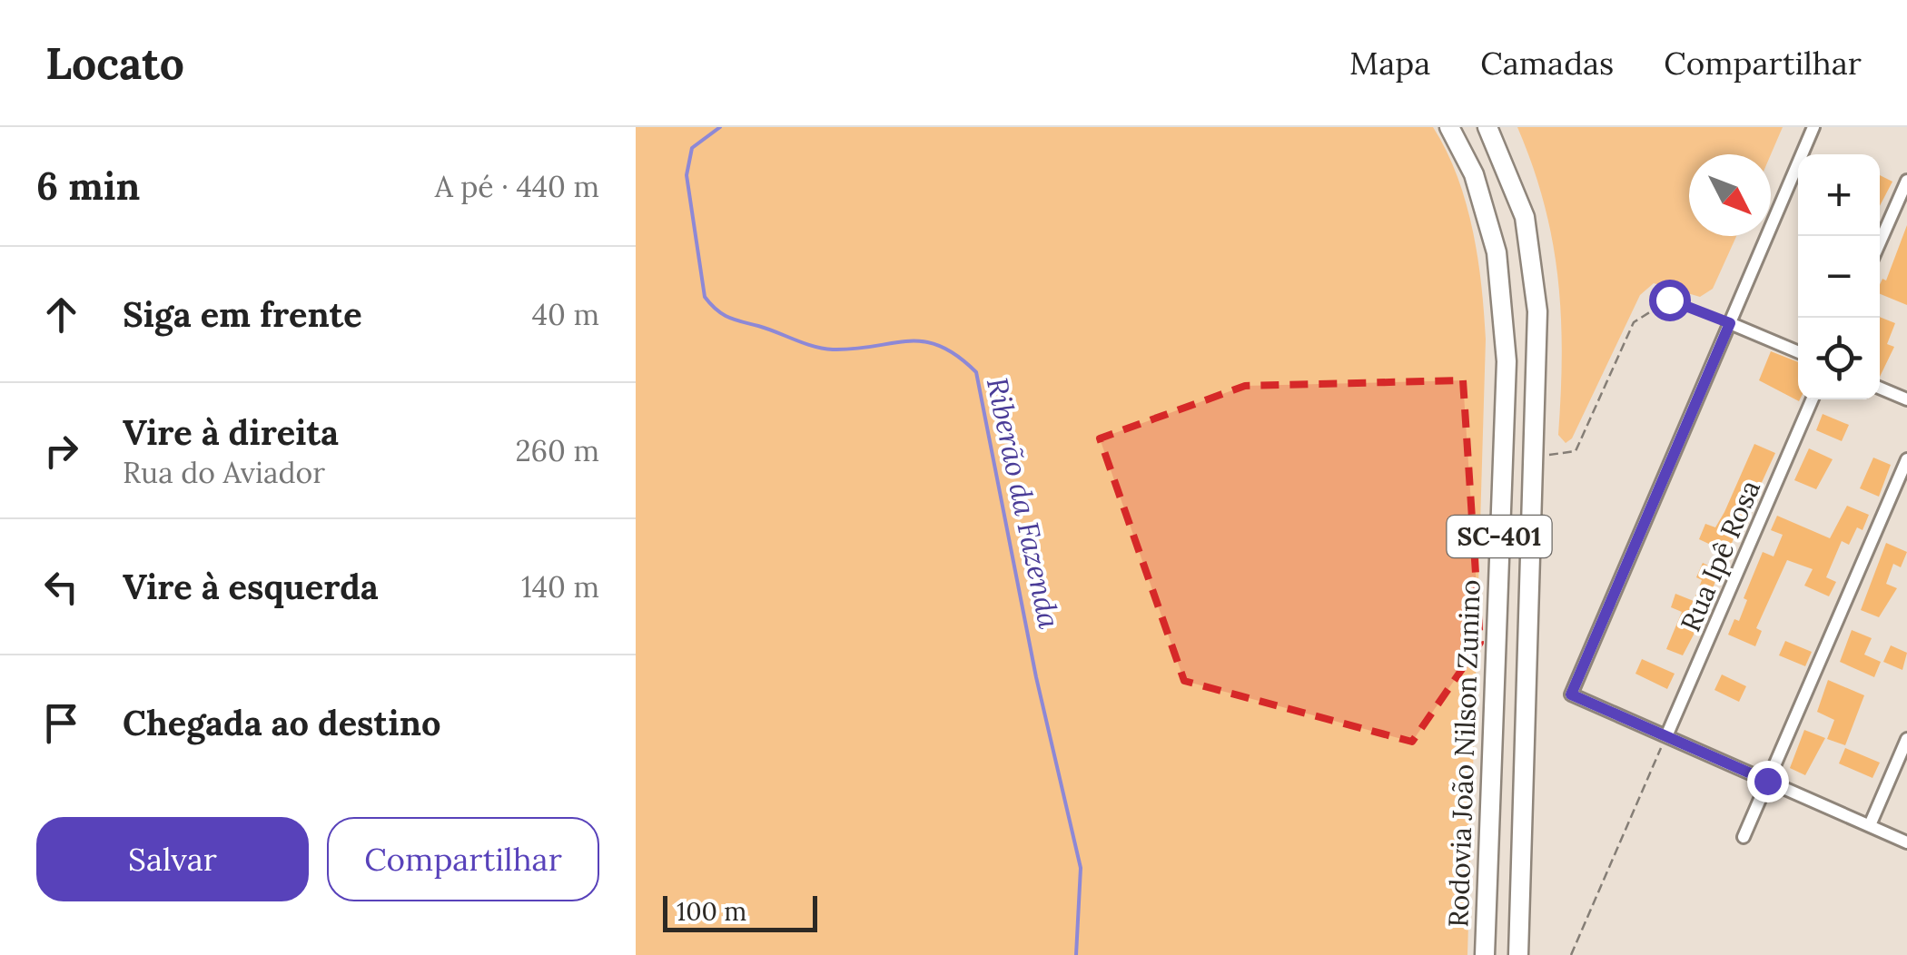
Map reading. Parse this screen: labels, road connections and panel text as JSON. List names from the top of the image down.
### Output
{
  "streets": {
    "highway": ["SC-401", "Rodovia João Nilson Zunino"],
    "street": ["Rua Ipê Rosa"]
  },
  "water": ["Riberão da Fazenda"],
  "scale_bar": "100 m",
  "north": "bottom right",
  "page": {
    "header": "Locato",
    "nav": ["Mapa", "Camadas", "Compartilhar"],
    "heading": ["6 min", "A pé · 440 m"],
    "map_buttons": ["+", "−"],
    "list": [
      ["Siga em frente", "40 m"],
      ["Vire à direita", "Rua do Aviador", "260 m"],
      ["Vire à esquerda", "140 m"],
      "Chegada ao destino"
    ],
    "buttons": ["Salvar", "Compartilhar"],
    "scale": "100 m"
  }
}
